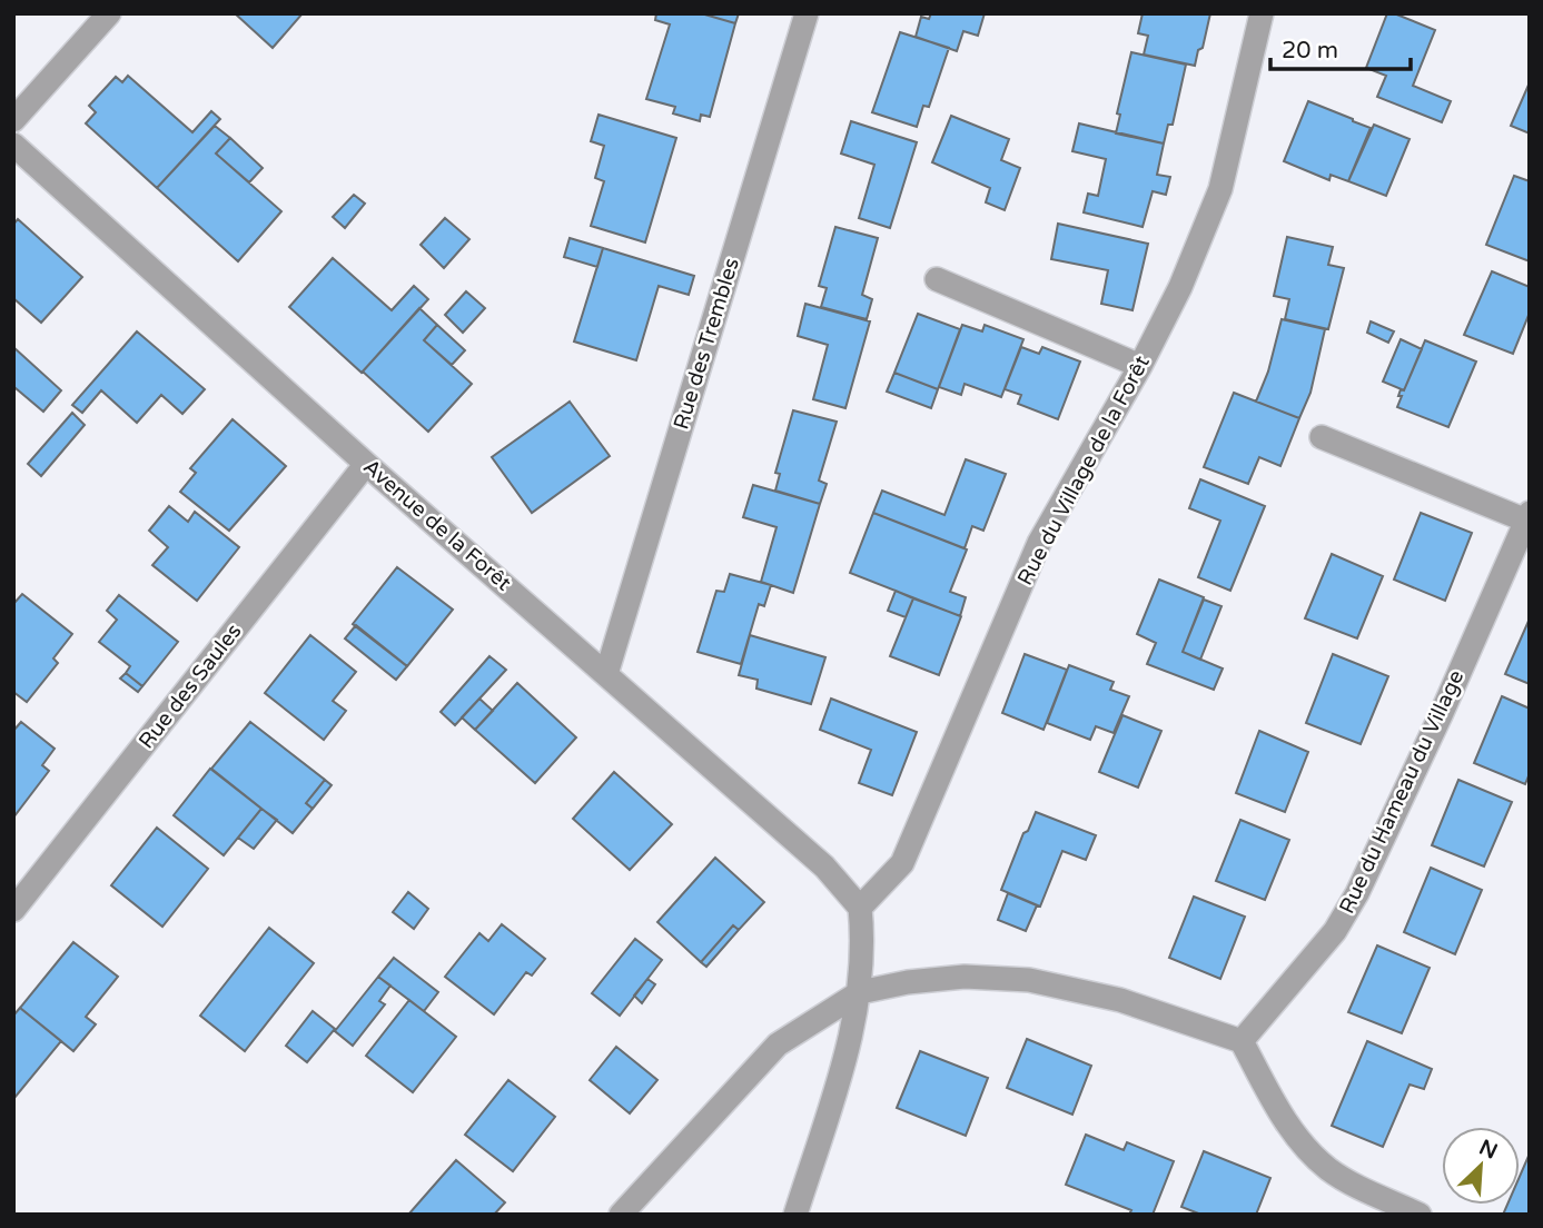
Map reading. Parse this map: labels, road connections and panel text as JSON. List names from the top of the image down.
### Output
{
  "streets": {
    "street": [
      "Rue des Trembles",
      "Rue du Village de la Forêt",
      "Avenue de la Forêt",
      "Rue des Saules",
      "Rue du Hameau du Village"
    ]
  },
  "crossings": [
    ["Rue des Trembles", "Avenue de la Forêt"],
    ["Rue du Village de la Forêt", "Avenue de la Forêt"],
    ["Avenue de la Forêt", "Rue des Saules"]
  ],
  "scale_bar": "20 m",
  "north": "top right"
}
